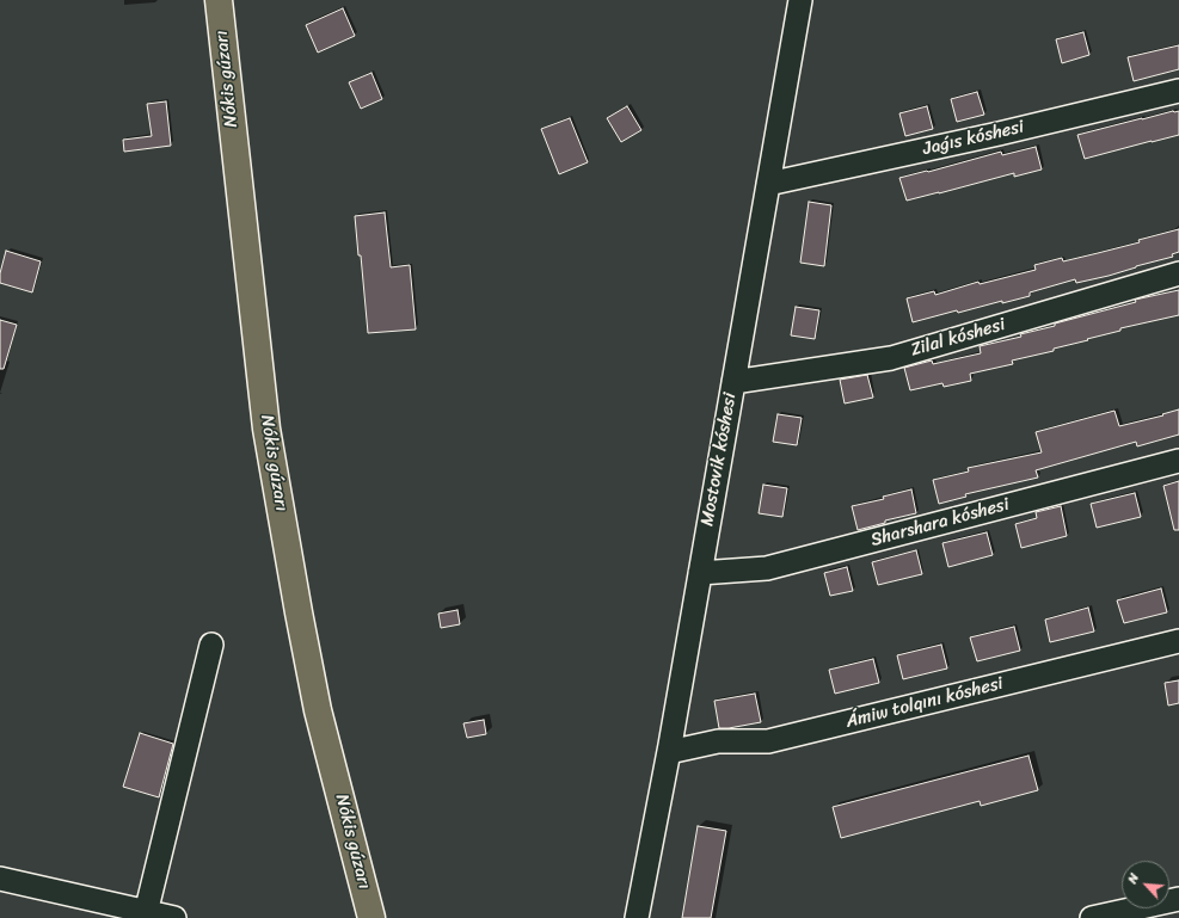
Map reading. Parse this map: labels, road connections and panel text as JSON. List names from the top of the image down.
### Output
{
  "streets": {
    "main road": ["Nókis gúzarı"],
    "street": [
      "Jaǵıs kóshesi",
      "Zilal kóshesi",
      "Mostovik kóshesi",
      "Sharshara kóshesi",
      "Ámiw tolqını kóshesi"
    ]
  },
  "crossings": [
    ["Jaǵıs kóshesi", "Mostovik kóshesi"],
    ["Zilal kóshesi", "Mostovik kóshesi"],
    ["Mostovik kóshesi", "Sharshara kóshesi"],
    ["Mostovik kóshesi", "Ámiw tolqını kóshesi"]
  ],
  "north": "top left"
}
